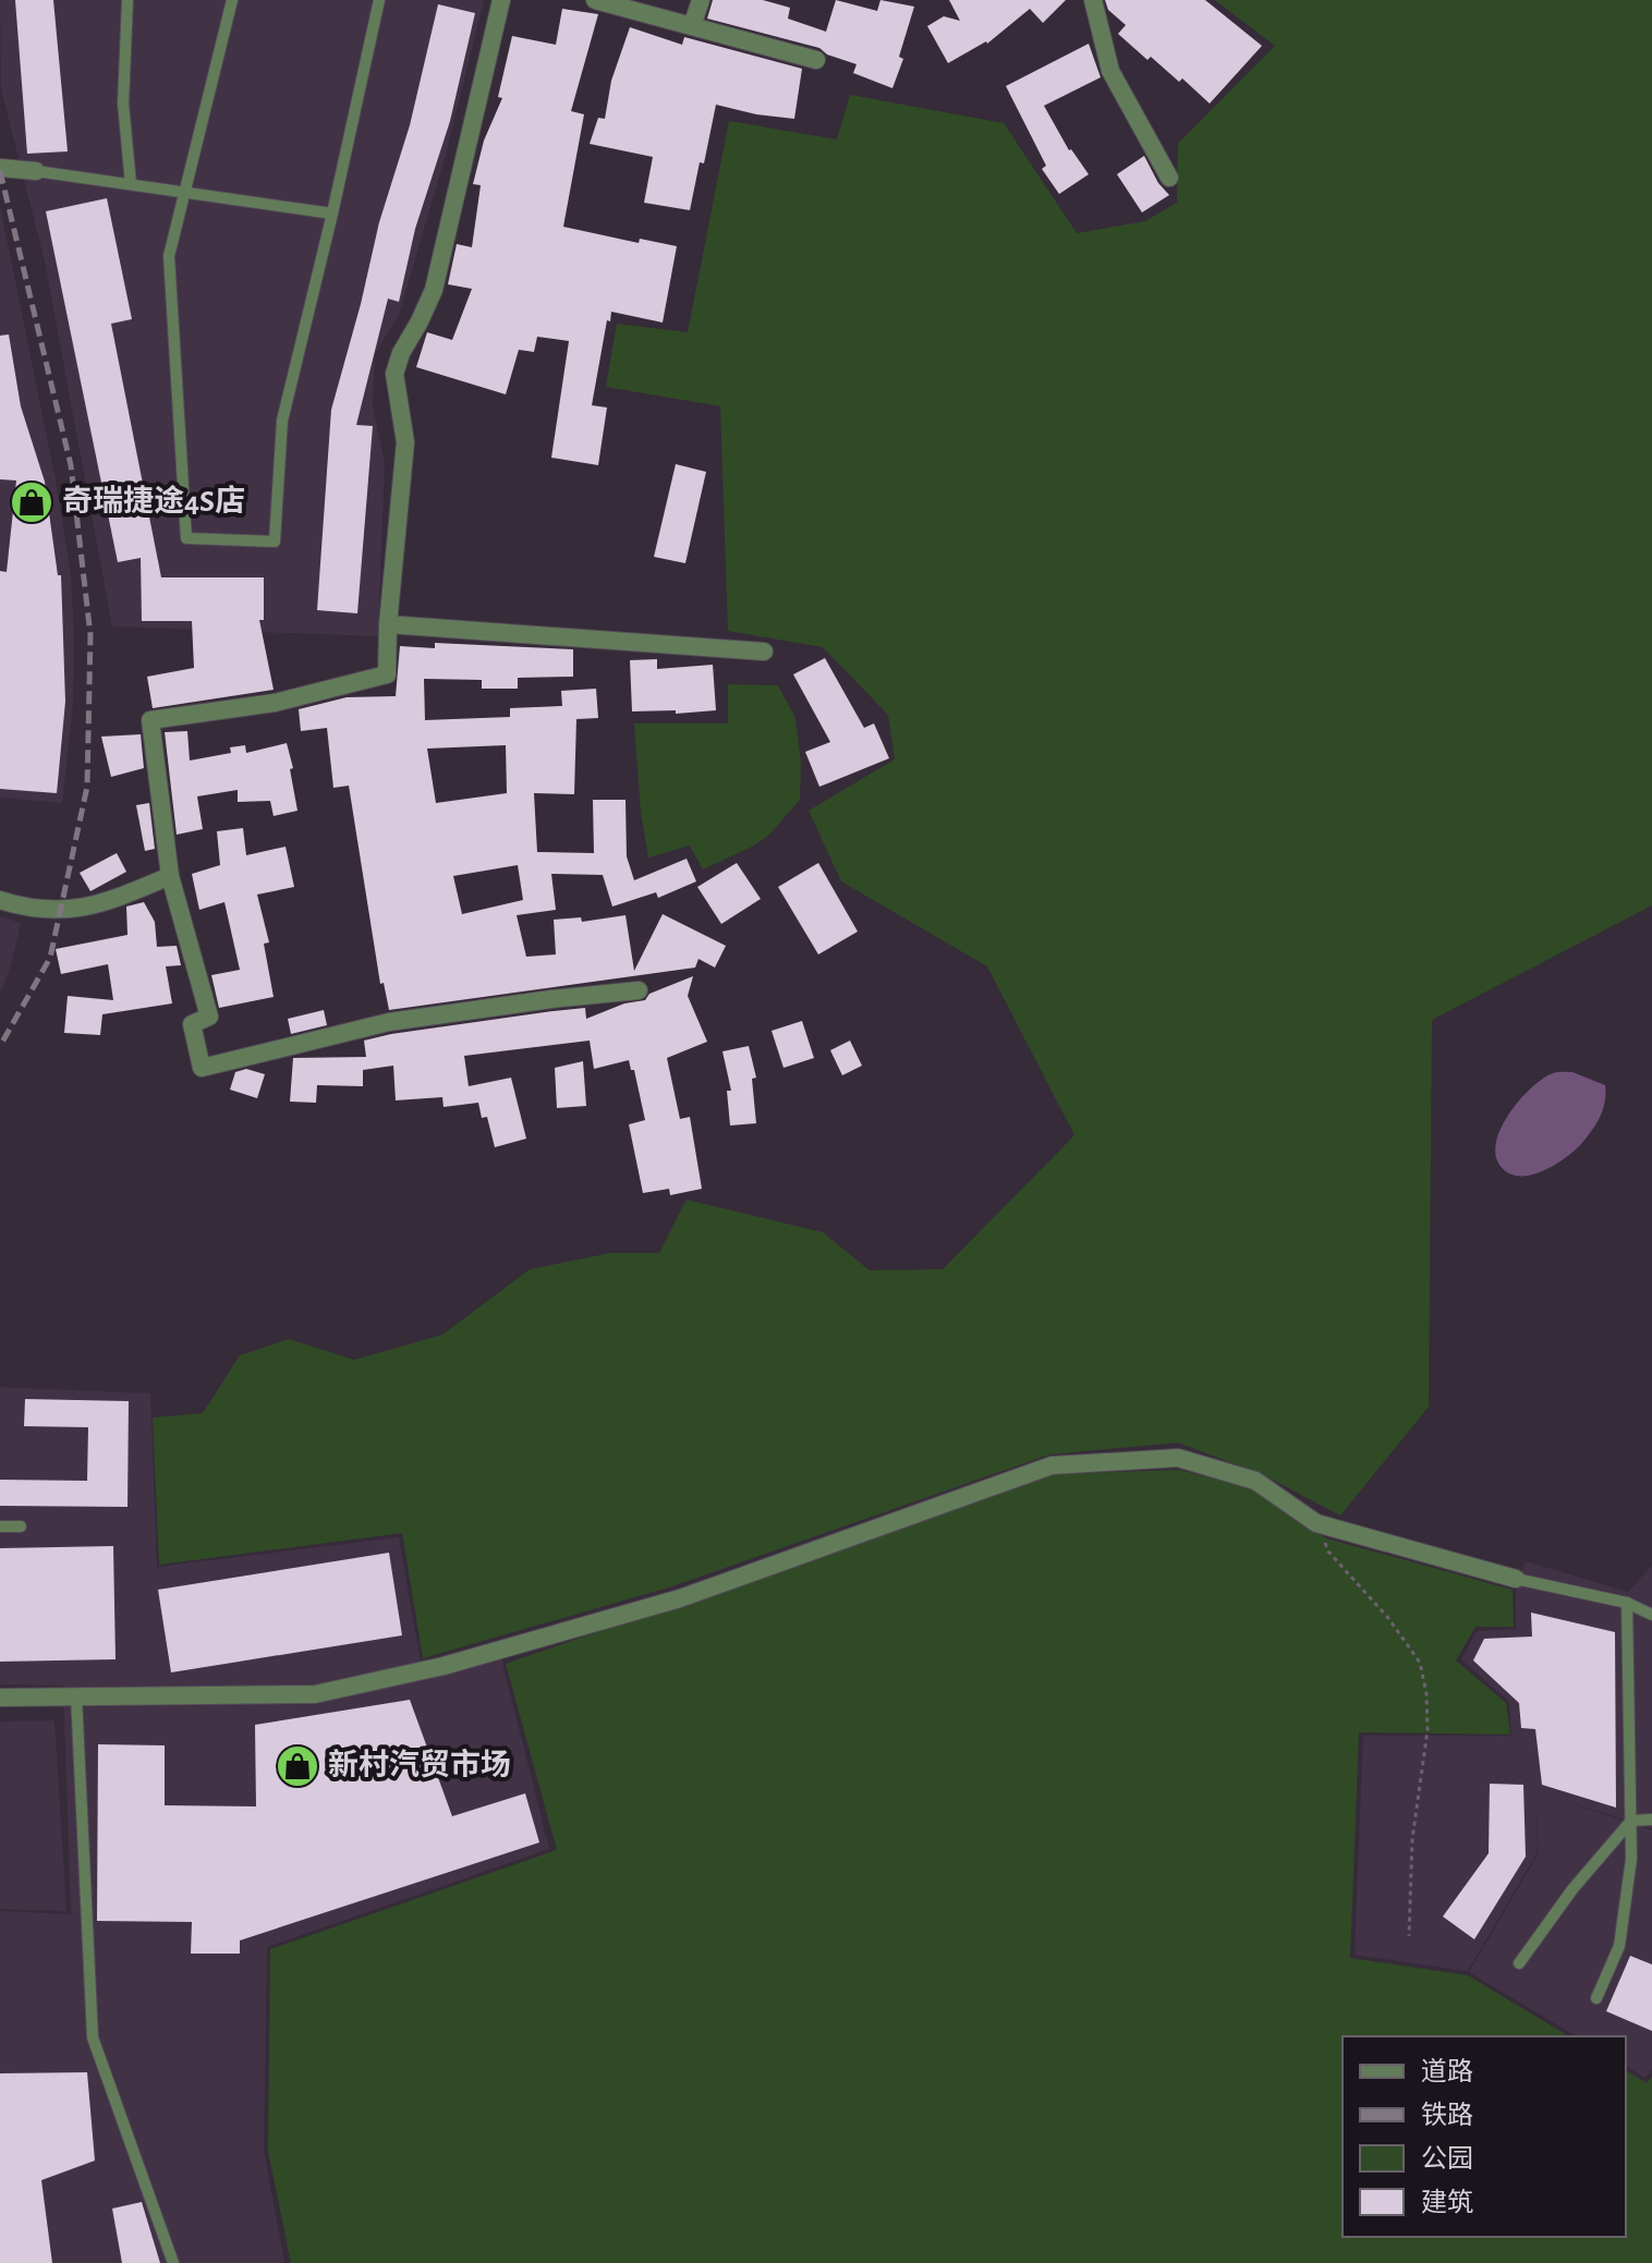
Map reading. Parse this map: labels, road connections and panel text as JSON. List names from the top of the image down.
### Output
{
  "places": {
    "shop": ["奇瑞捷途4S店", "新村汽贸市场"]
  },
  "legend": [
    "道路",
    "铁路",
    "公园",
    "建筑"
  ]
}
